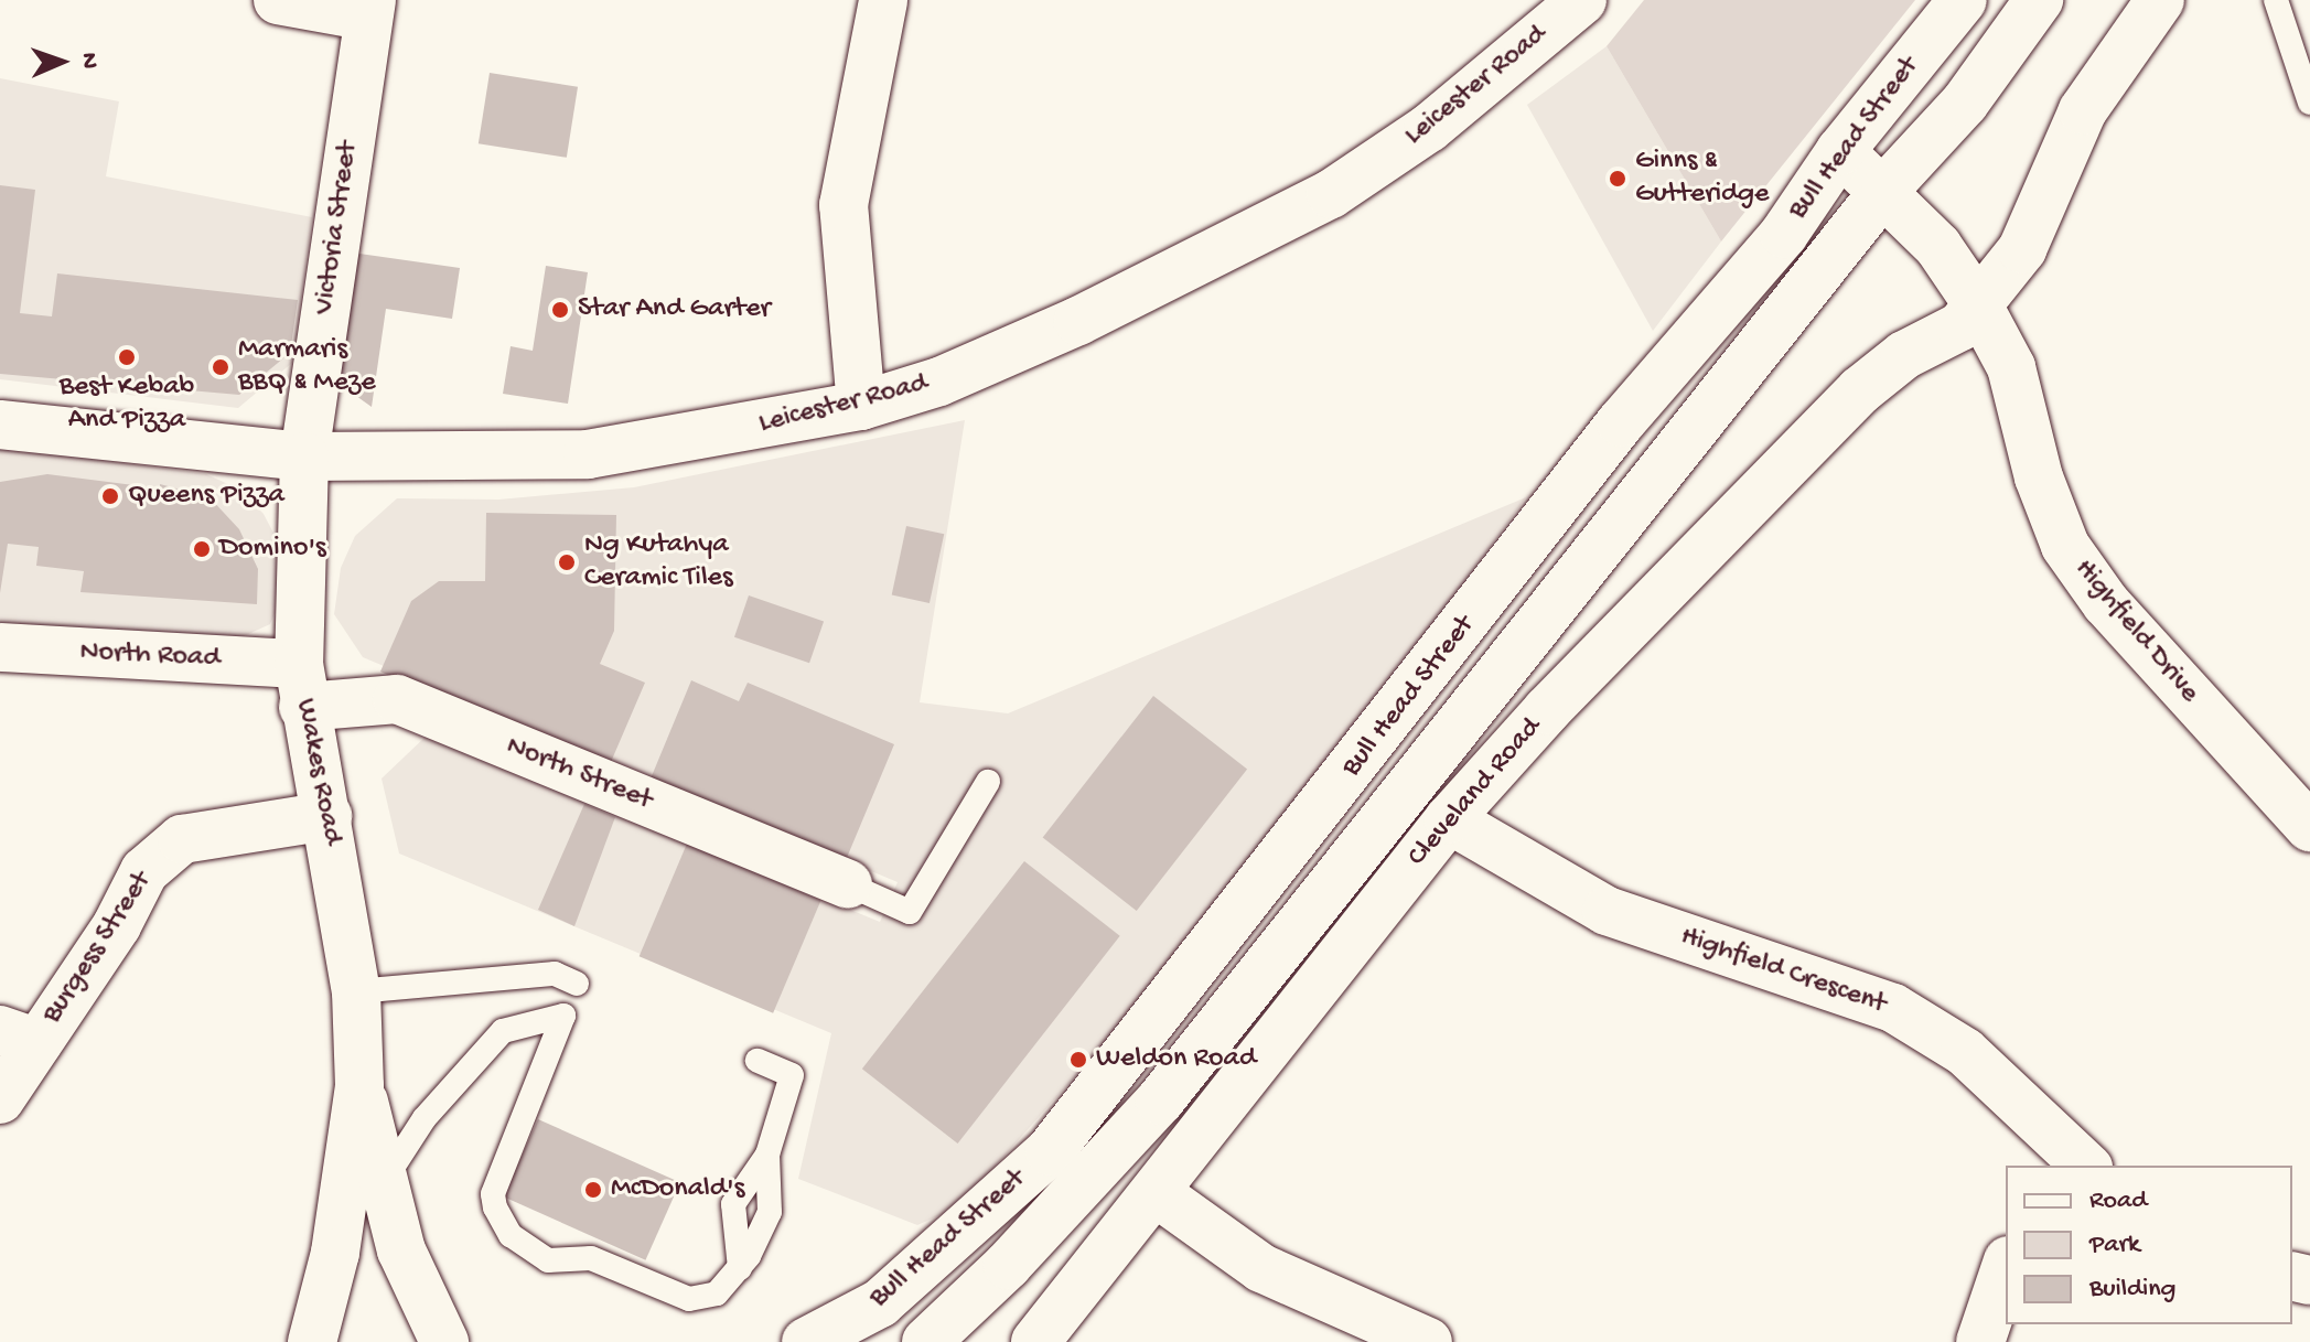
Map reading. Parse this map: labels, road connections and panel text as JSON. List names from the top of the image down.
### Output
{
  "streets": {
    "street": [
      "Leicester Road",
      "Bull Head Street",
      "Victoria Street",
      "Highfield Drive",
      "North Road",
      "Wakes Road",
      "North Street",
      "Cleveland Road",
      "Burgess Street",
      "Highfield Crescent"
    ]
  },
  "crossings": [
    ["Leicester Road", "Victoria Street"],
    ["Leicester Road", "Wakes Road"],
    ["Bull Head Street", "Highfield Drive"],
    ["Victoria Street", "Wakes Road"],
    ["Highfield Drive", "Cleveland Road"],
    ["North Road", "Wakes Road"],
    ["North Road", "North Street"],
    ["Wakes Road", "North Street"],
    ["Wakes Road", "Burgess Street"],
    ["Cleveland Road", "Highfield Crescent"]
  ],
  "places": [
    "Ginns & Gutteridge",
    "Star And Garter",
    "Best Kebab And Pizza",
    "Marmaris BBQ & Meze",
    "Queens Pizza",
    "Domino's",
    "Ng Kutahya Ceramic Tiles",
    "Weldon Road",
    "McDonald's"
  ],
  "legend": ["Road", "Park", "Building"],
  "north": "right"
}
